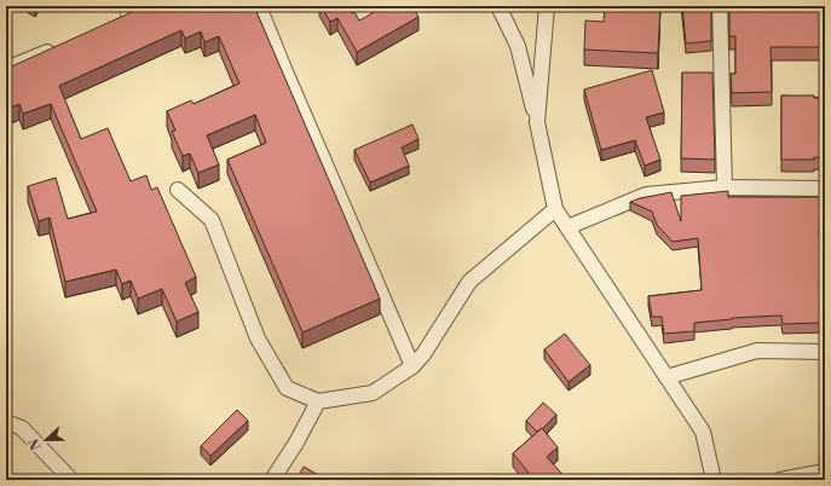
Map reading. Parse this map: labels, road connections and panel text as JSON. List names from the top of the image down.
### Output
{
  "north": "left"
}
